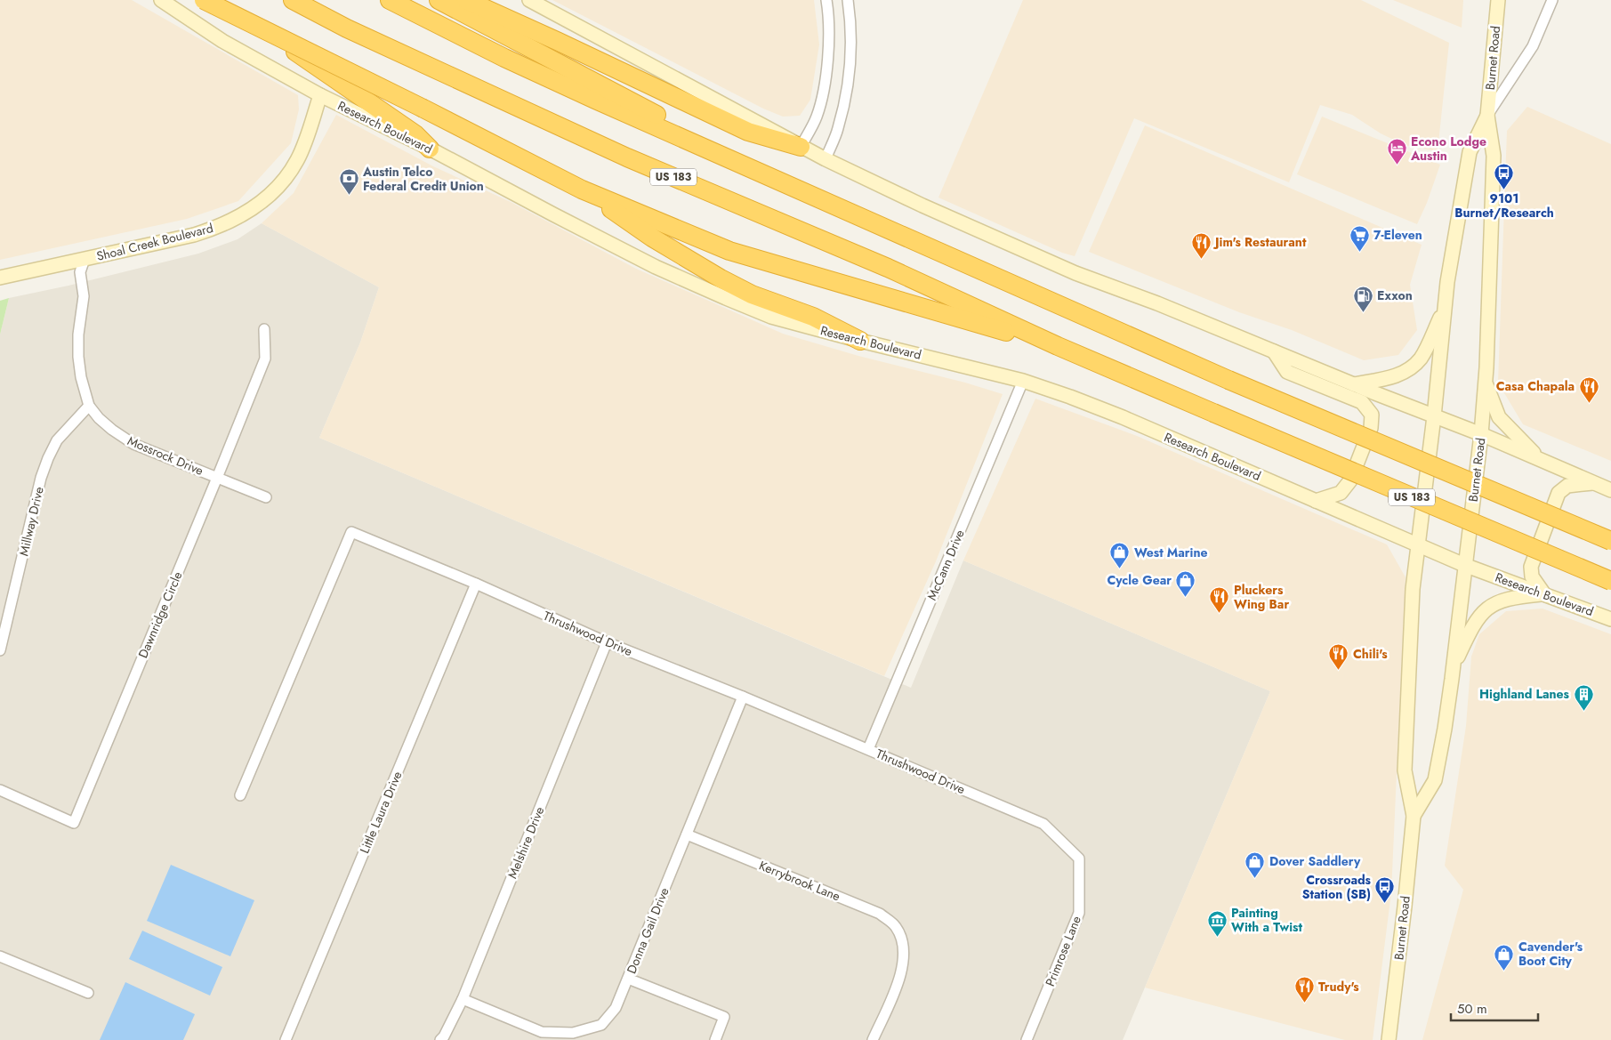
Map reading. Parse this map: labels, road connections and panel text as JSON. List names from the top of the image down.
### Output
{
  "streets": {
    "highway": ["US 183"],
    "main road": ["Burnet Road", "Research Boulevard", "Shoal Creek Boulevard"],
    "street": [
      "Mossrock Drive",
      "Millway Drive",
      "McCann Drive",
      "Dawnridge Circle",
      "Thrushwood Drive",
      "Little Laura Drive",
      "Melshire Drive",
      "Kerrybrook Lane",
      "Donna Gail Drive",
      "Primrose Lane"
    ]
  },
  "crossings": [
    ["Burnet Road", "Research Boulevard"],
    ["Research Boulevard", "Shoal Creek Boulevard"],
    ["Research Boulevard", "McCann Drive"],
    ["Shoal Creek Boulevard", "Mossrock Drive"],
    ["Mossrock Drive", "Millway Drive"],
    ["Mossrock Drive", "Dawnridge Circle"],
    ["McCann Drive", "Thrushwood Drive"],
    ["Thrushwood Drive", "Little Laura Drive"],
    ["Thrushwood Drive", "Melshire Drive"],
    ["Thrushwood Drive", "Donna Gail Drive"],
    ["Thrushwood Drive", "Primrose Lane"],
    ["Melshire Drive", "Donna Gail Drive"],
    ["Kerrybrook Lane", "Donna Gail Drive"]
  ],
  "places": {
    "hotel": ["Econo Lodge Austin"],
    "bus stop": ["9101 Burnet/Research", "Crossroads Station (SB)"],
    "bank": ["Austin Telco Federal Credit Union"],
    "supermarket": ["7-Eleven"],
    "restaurant": [
      "Jim's Restaurant",
      "Casa Chapala",
      "Pluckers Wing Bar",
      "Chili's",
      "Trudy's"
    ],
    "fuel station": ["Exxon"],
    "shop": [
      "West Marine",
      "Cycle Gear",
      "Dover Saddlery",
      "Cavender's Boot City"
    ],
    "building": ["Highland Lanes"],
    "museum": ["Painting With a Twist"]
  },
  "scale_bar": "50 m"
}
